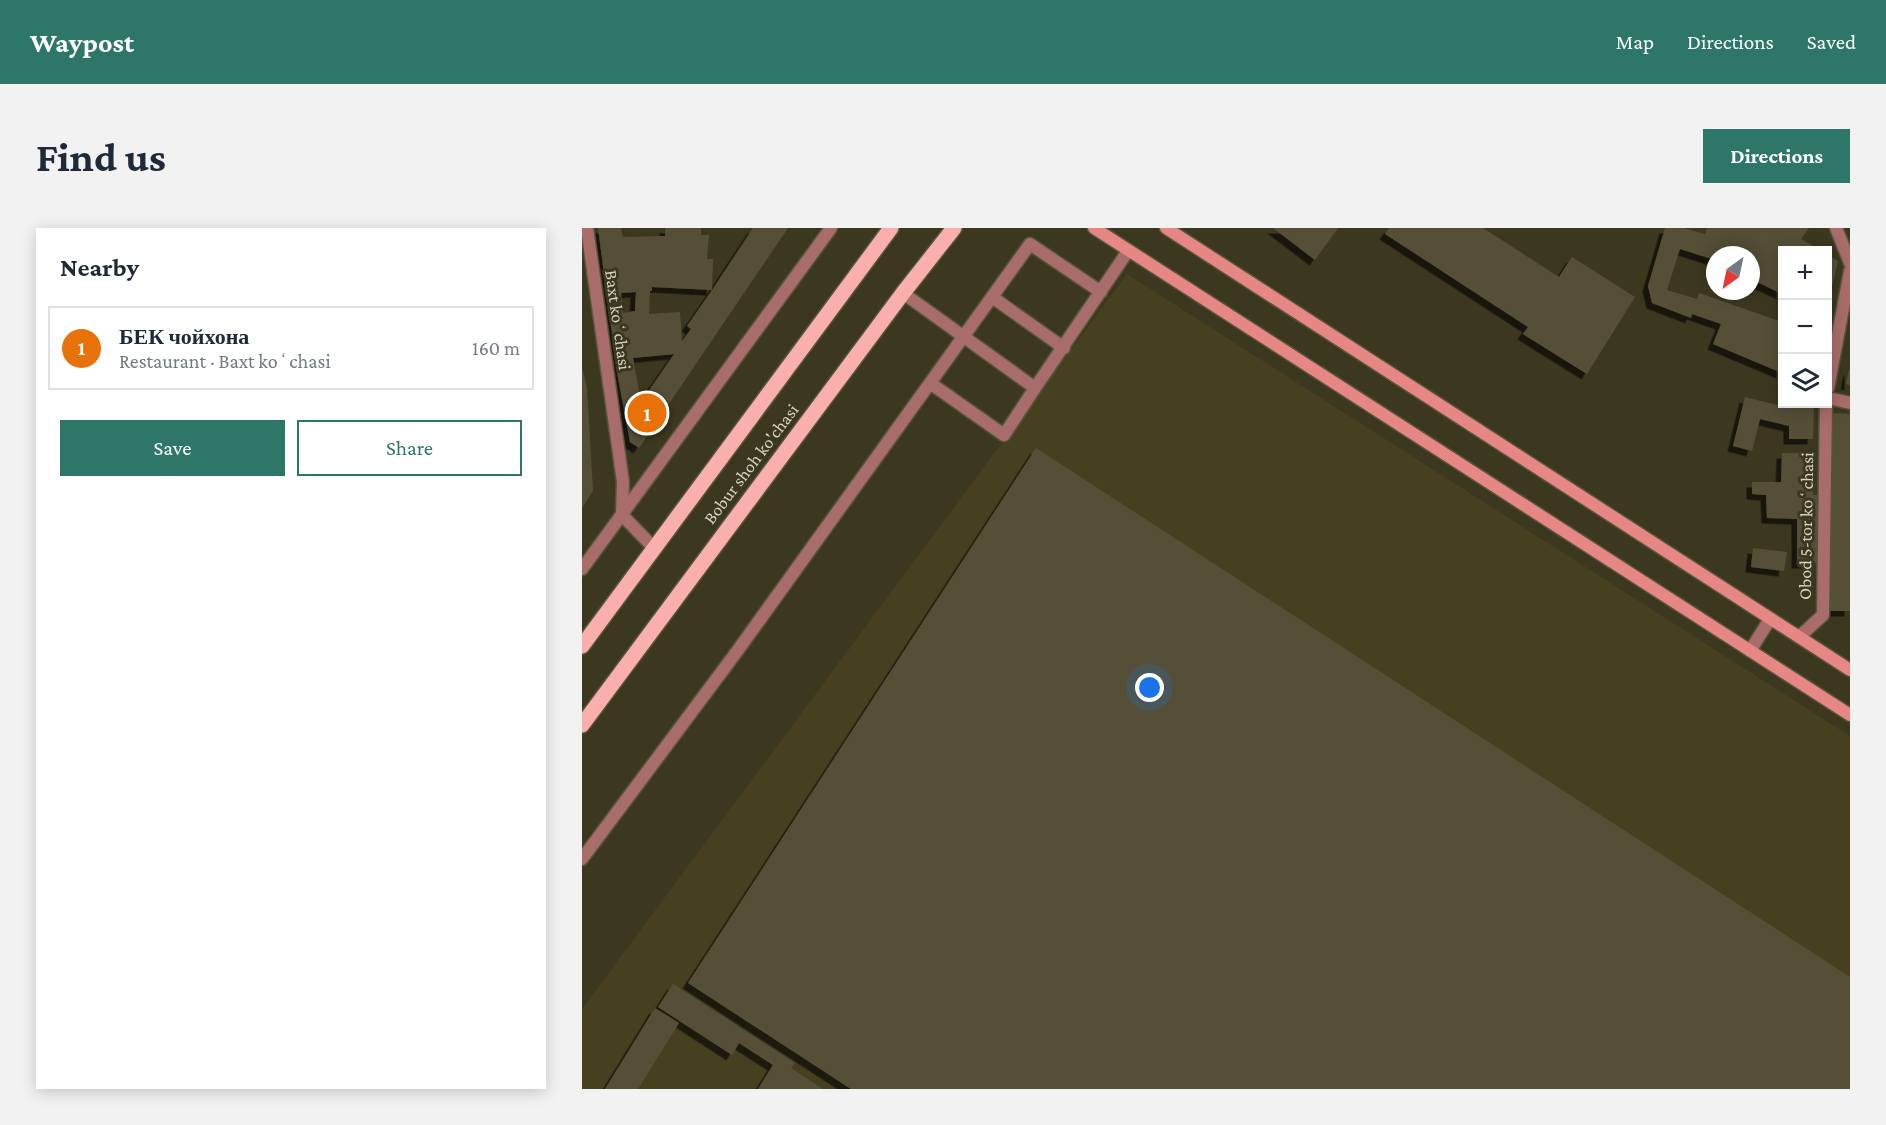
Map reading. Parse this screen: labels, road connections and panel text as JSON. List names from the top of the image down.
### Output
{
  "streets": {
    "main road": ["Bobur shoh ko'chasi"],
    "street": ["Baxt koʻchasi", "Obod 5-tor koʻchasi"]
  },
  "north": "bottom left",
  "page": {
    "header": "Waypost",
    "nav": ["Map", "Directions", "Saved"],
    "buttons": [
      "Directions",
      ["Save", "Share"]
    ],
    "title": "Find us",
    "heading": "Nearby",
    "map_buttons": ["+", "−"],
    "list": [
      {
        "mark": "1",
        "name": "БЕК чойхона",
        "note": "Restaurant · Baxt koʻchasi",
        "value": "160 m"
      }
    ],
    "pins": "1"
  }
}
